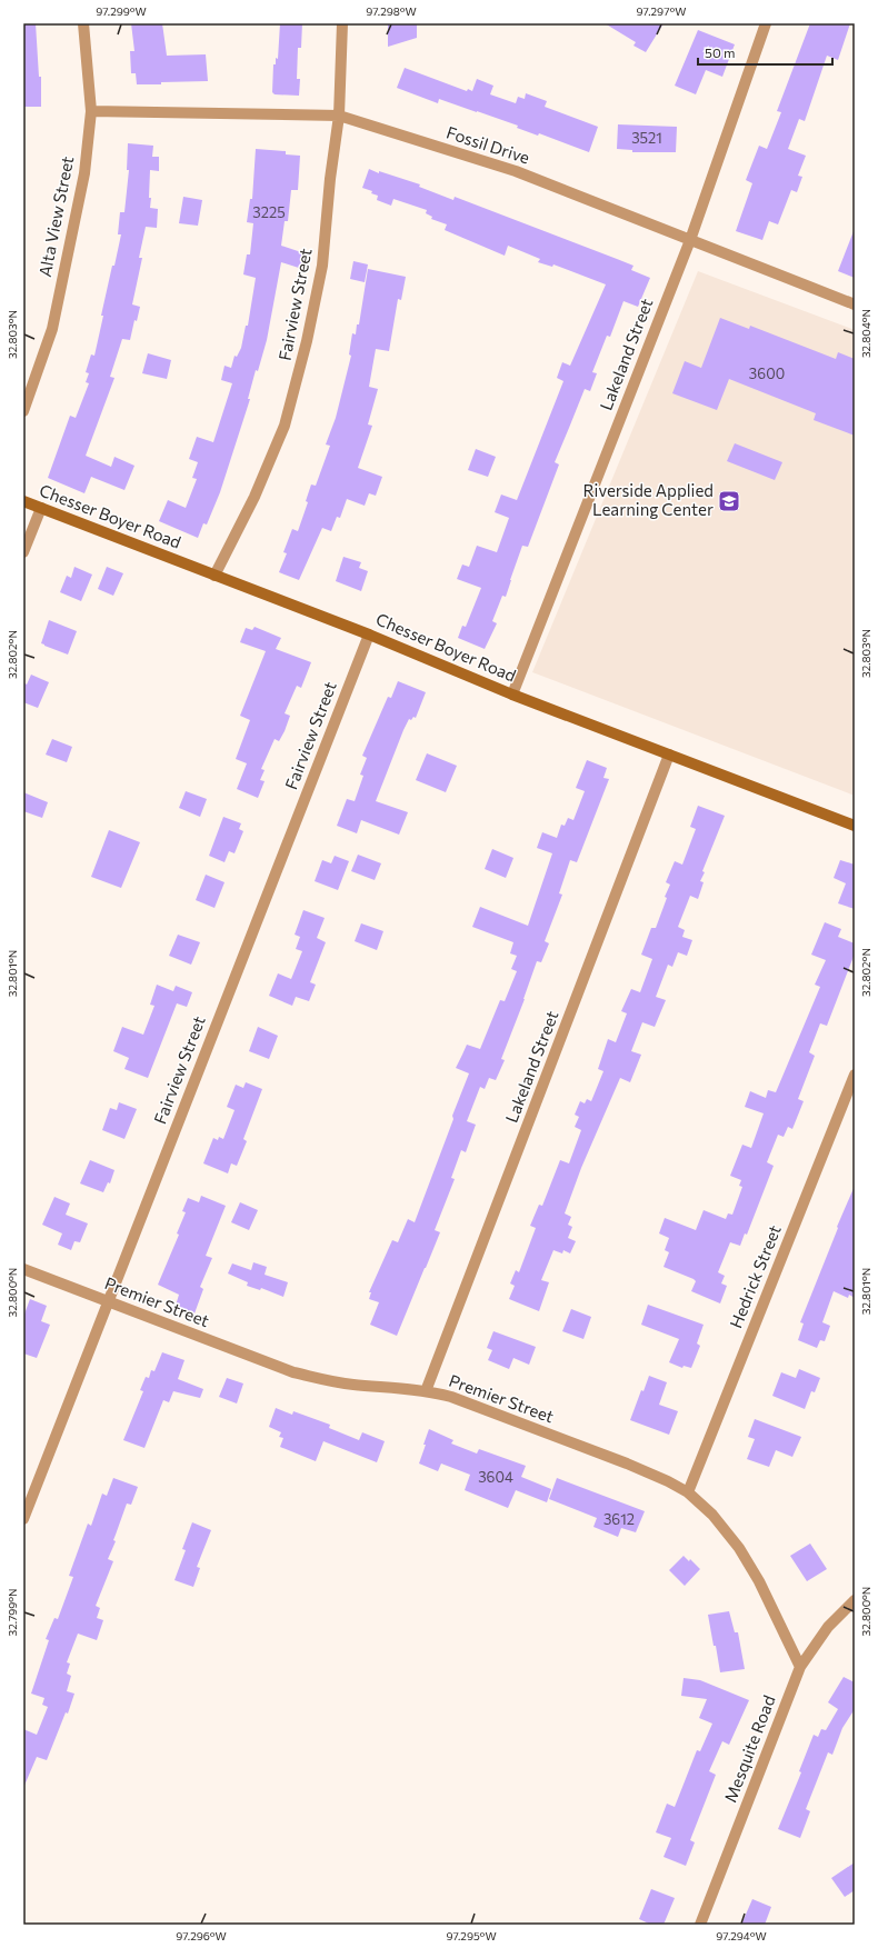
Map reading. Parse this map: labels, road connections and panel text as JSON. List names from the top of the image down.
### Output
{
  "streets": {
    "street": [
      "Fossil Drive",
      "Alta View Street",
      "Fairview Street",
      "Lakeland Street",
      "Chesser Boyer Road",
      "Hedrick Street",
      "Premier Street",
      "Mesquite Road"
    ]
  },
  "crossings": [
    ["Fossil Drive", "Alta View Street"],
    ["Fossil Drive", "Fairview Street"],
    ["Fossil Drive", "Lakeland Street"],
    ["Fairview Street", "Chesser Boyer Road"],
    ["Fairview Street", "Premier Street"],
    ["Lakeland Street", "Chesser Boyer Road"],
    ["Lakeland Street", "Premier Street"],
    ["Hedrick Street", "Premier Street"],
    ["Premier Street", "Mesquite Road"]
  ],
  "places": {
    "school or university": ["Riverside Applied Learning Center"]
  },
  "house_numbers": [
    "3521",
    "3225",
    "3600",
    "3604",
    "3612"
  ],
  "scale_bar": "50 m",
  "coordinates": [
    "97.299°W",
    "97.298°W",
    "97.297°W",
    "32.804°N",
    "32.803°N",
    "32.802°N",
    "32.801°N",
    "32.800°N",
    "32.799°N",
    "97.296°W",
    "97.295°W",
    "97.294°W"
  ]
}
